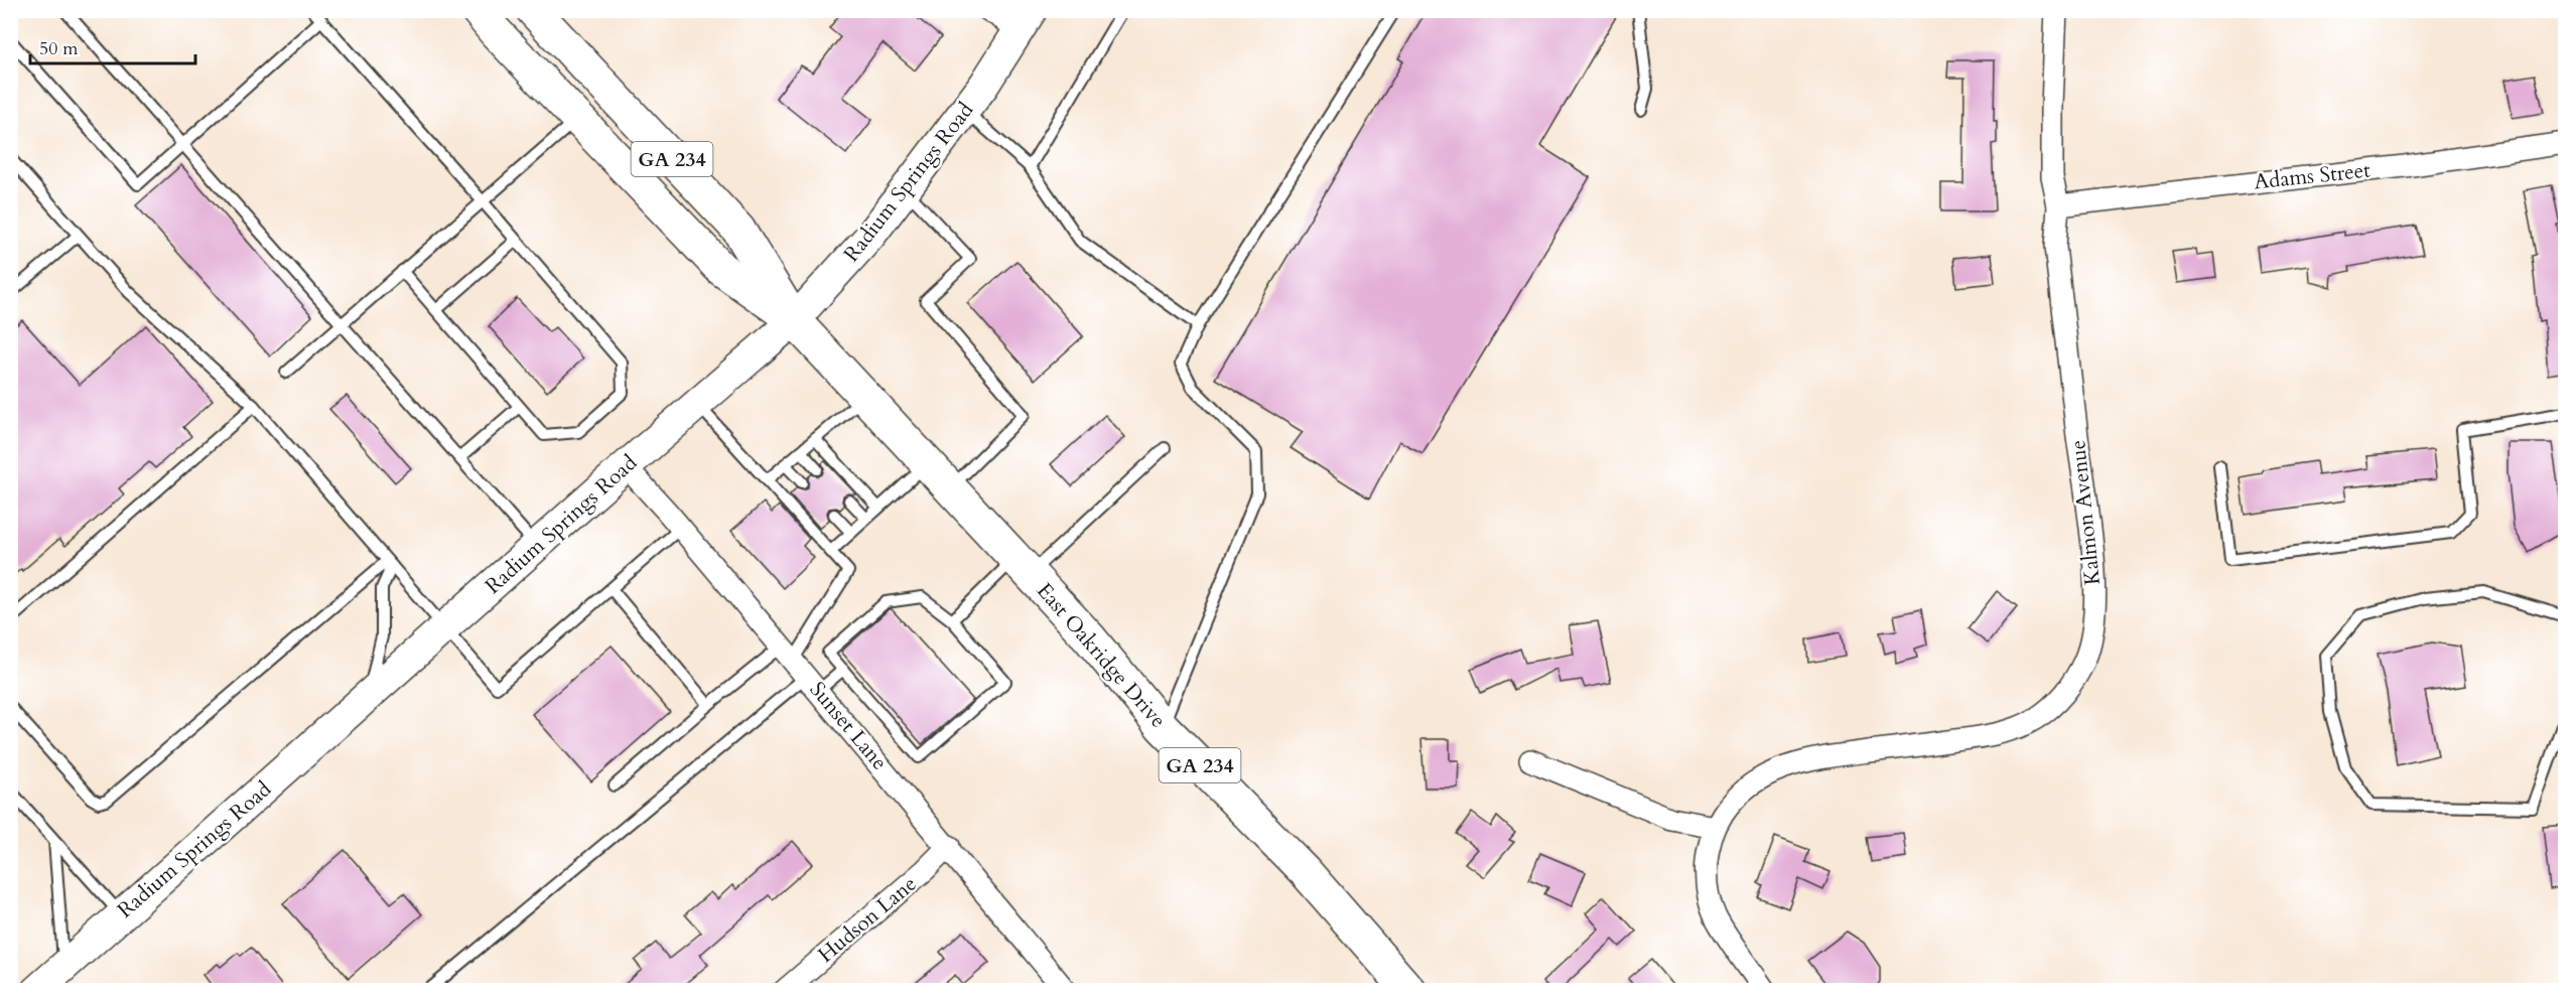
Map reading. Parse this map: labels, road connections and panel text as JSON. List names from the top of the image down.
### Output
{
  "streets": {
    "main road": ["GA 234", "Radium Springs Road", "East Oakridge Drive"],
    "street": [
      "Adams Street",
      "Kalmon Avenue",
      "Sunset Lane",
      "Hudson Lane"
    ]
  },
  "crossings": [
    ["Adams Street", "Kalmon Avenue"],
    ["Radium Springs Road", "East Oakridge Drive"],
    ["Radium Springs Road", "Sunset Lane"],
    ["Sunset Lane", "Hudson Lane"]
  ],
  "scale_bar": "50 m"
}
